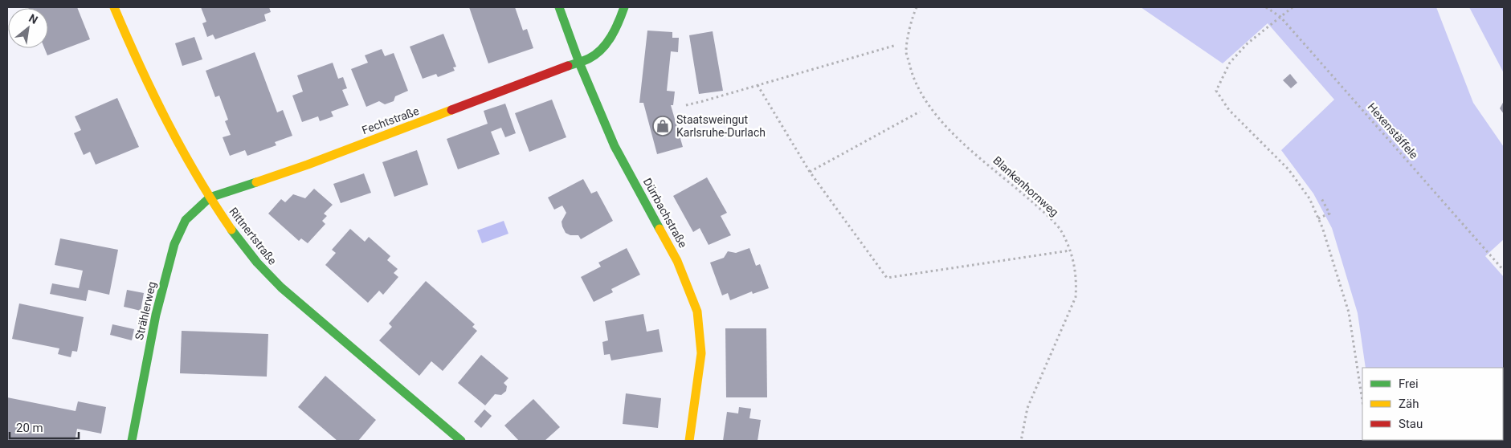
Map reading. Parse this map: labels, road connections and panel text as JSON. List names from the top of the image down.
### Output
{
  "streets": {
    "street": [
      "Fechtstraße",
      "Dürrbachstraße",
      "Rittnertstraße",
      "Strählerweg"
    ],
    "path": ["Hexenstäffele", "Blankenhornweg"]
  },
  "crossings": [
    ["Fechtstraße", "Dürrbachstraße"],
    ["Fechtstraße", "Rittnertstraße"],
    ["Fechtstraße", "Strählerweg"],
    ["Rittnertstraße", "Strählerweg"]
  ],
  "places": {
    "shop": ["Staatsweingut Karlsruhe-Durlach"]
  },
  "legend": ["Frei", "Zäh", "Stau"],
  "scale_bar": "20 m",
  "north": "top right"
}
